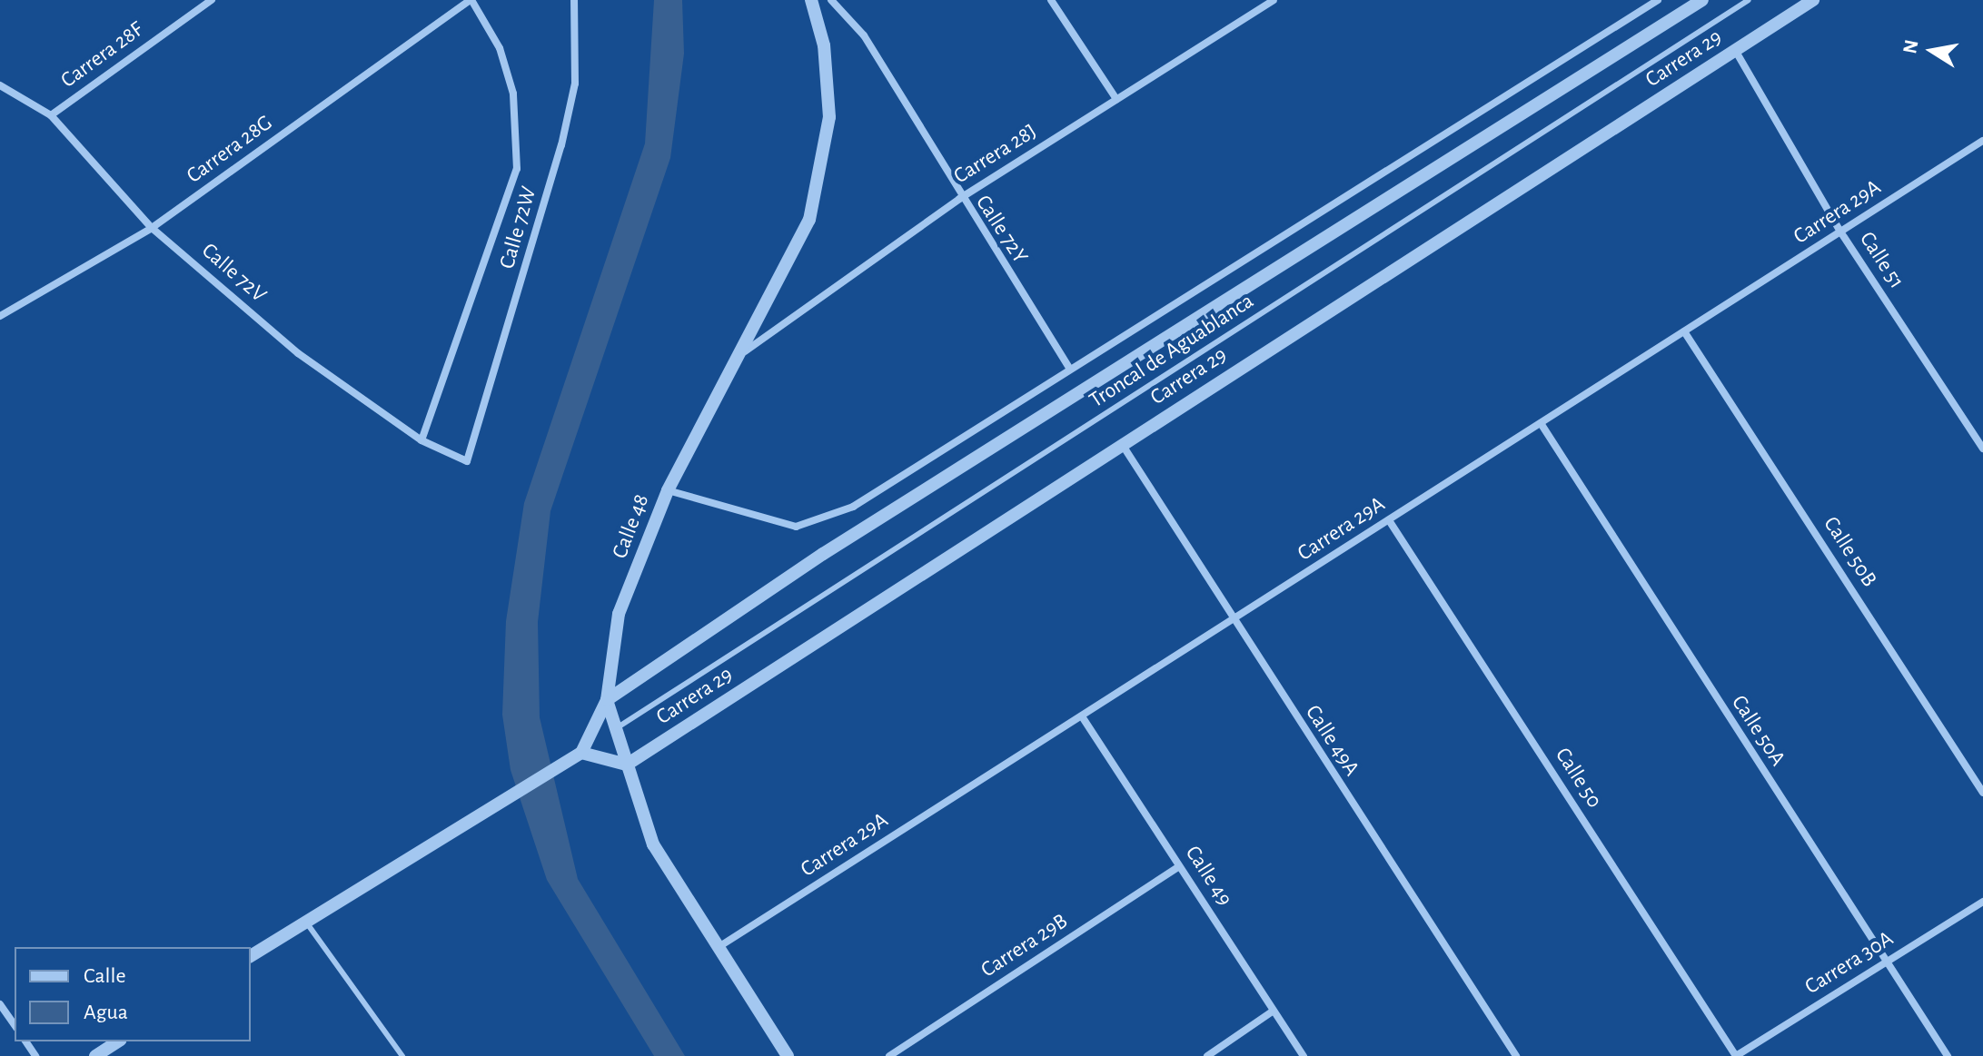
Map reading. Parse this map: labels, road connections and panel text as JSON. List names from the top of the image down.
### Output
{
  "streets": {
    "street": [
      "Carrera 28F",
      "Carrera 29",
      "Carrera 28G",
      "Carrera 28J",
      "Carrera 29A",
      "Calle 72W",
      "Calle 72Y",
      "Calle 51",
      "Calle 72V",
      "Calle 48",
      "Calle 50B",
      "Calle 50A",
      "Calle 49A",
      "Calle 50",
      "Calle 49",
      "Carrera 29B",
      "Carrera 30A"
    ],
    "lane": ["Troncal de Aguablanca"]
  },
  "crossings": [
    ["Carrera 28F", "Calle 72V"],
    ["Carrera 29", "Calle 51"],
    ["Carrera 29", "Calle 48"],
    ["Carrera 29", "Calle 49A"],
    ["Carrera 28G", "Calle 72W"],
    ["Carrera 28G", "Calle 72V"],
    ["Carrera 28J", "Calle 72Y"],
    ["Carrera 28J", "Calle 48"],
    ["Carrera 29A", "Calle 51"],
    ["Carrera 29A", "Calle 48"],
    ["Carrera 29A", "Calle 50B"],
    ["Carrera 29A", "Calle 50A"],
    ["Carrera 29A", "Calle 49A"],
    ["Carrera 29A", "Calle 50"],
    ["Carrera 29A", "Calle 49"],
    ["Calle 72W", "Calle 72V"],
    ["Troncal de Aguablanca", "Calle 48"],
    ["Calle 50A", "Carrera 30A"],
    ["Calle 50", "Carrera 30A"],
    ["Calle 49", "Carrera 29B"]
  ],
  "legend": ["Calle", "Agua"],
  "north": "left"
}
